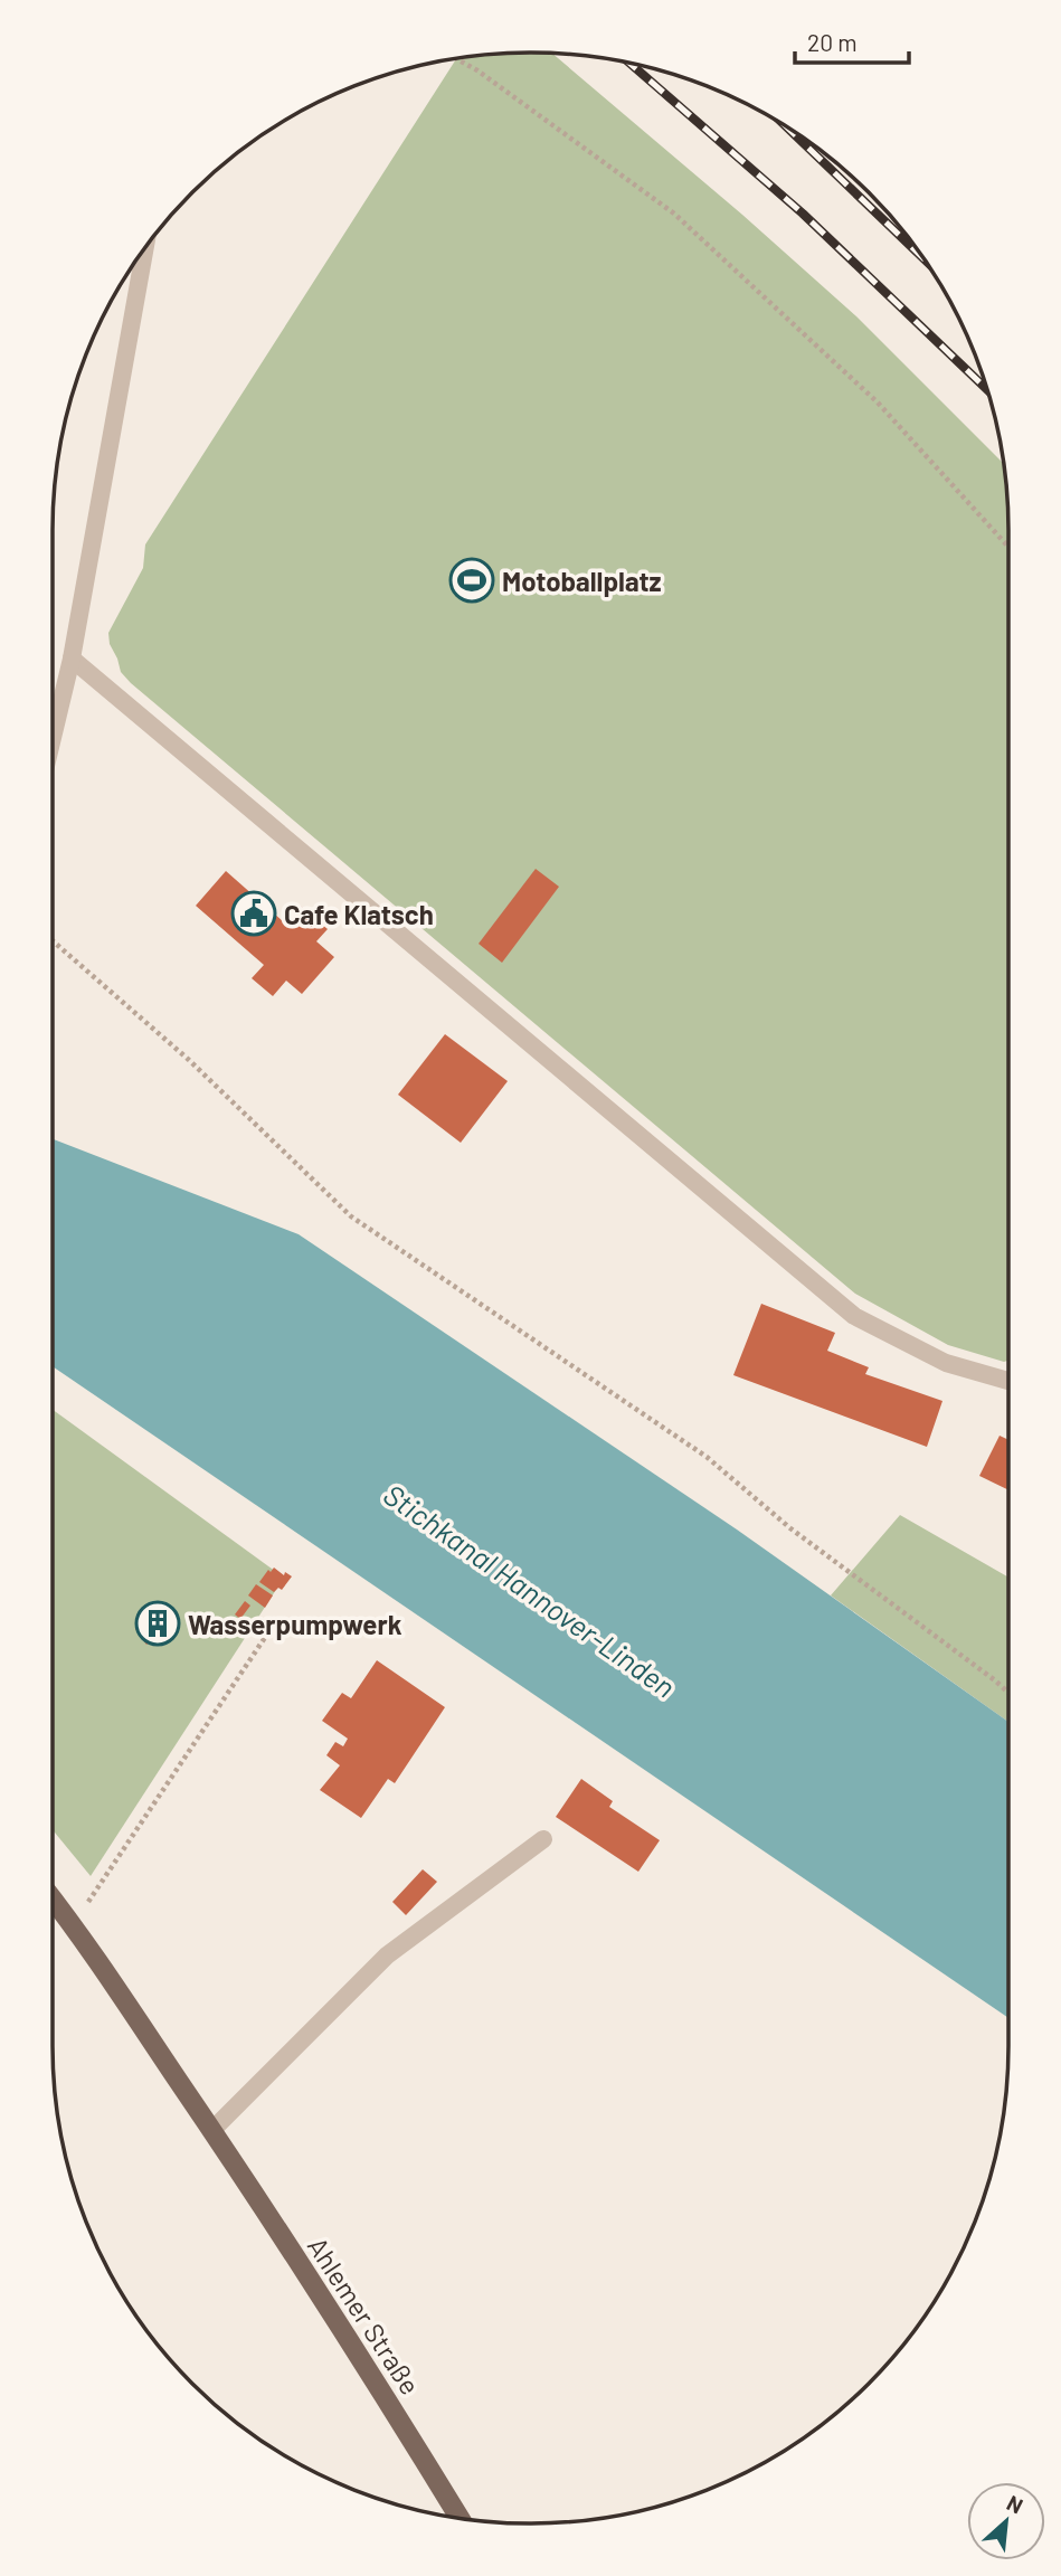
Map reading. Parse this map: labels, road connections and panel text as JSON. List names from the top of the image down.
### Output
{
  "streets": {
    "main road": ["Ahlemer Straße"]
  },
  "water": ["Stichkanal Hannover-Linden"],
  "places": {
    "sports": ["Motoballplatz"],
    "public building": ["Cafe Klatsch"],
    "building": ["Wasserpumpwerk"]
  },
  "scale_bar": "20 m",
  "north": "top right"
}
